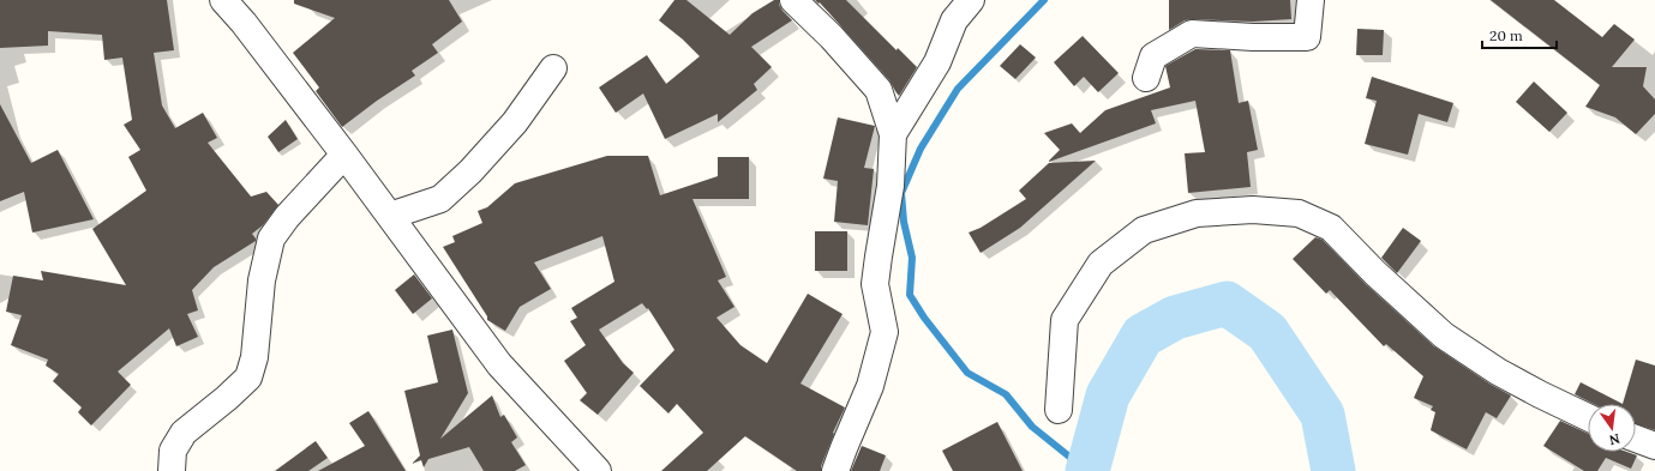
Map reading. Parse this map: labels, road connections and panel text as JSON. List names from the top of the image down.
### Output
{
  "scale_bar": "20 m",
  "north": "bottom"
}
